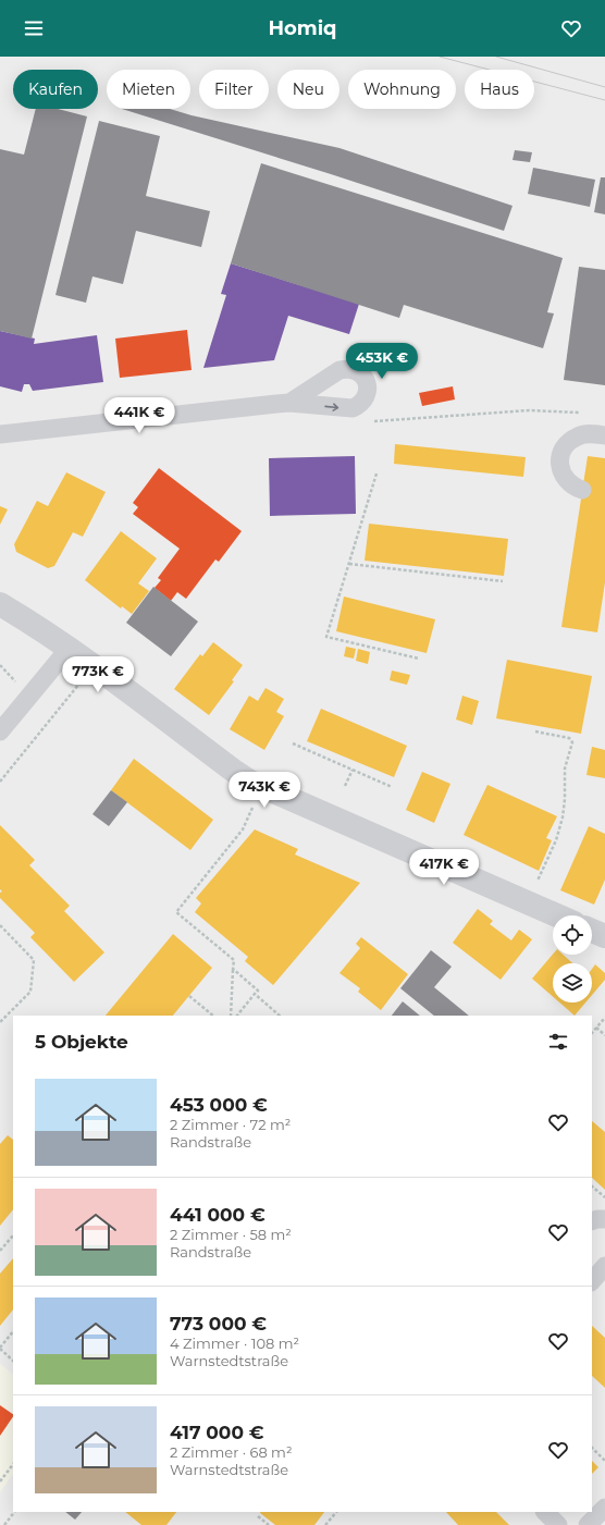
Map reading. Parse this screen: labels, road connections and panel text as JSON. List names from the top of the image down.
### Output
{
  "page": {
    "header": "Homiq",
    "chip": [
      "Kaufen",
      "Mieten",
      "Filter",
      "Neu",
      "Wohnung",
      "Haus"
    ],
    "price": [
      "453K €",
      "441K €",
      "773K €",
      "743K €",
      "417K €"
    ],
    "heading": "5 Objekte",
    "list": [
      {
        "name": "453 000 €",
        "note": "2 Zimmer · 72 m² · Randstraße"
      },
      {
        "name": "441 000 €",
        "note": "2 Zimmer · 58 m² · Randstraße"
      },
      {
        "name": "773 000 €",
        "note": "4 Zimmer · 108 m² · Warnstedtstraße"
      },
      {
        "name": "417 000 €",
        "note": "2 Zimmer · 68 m² · Warnstedtstraße"
      }
    ]
  }
}
